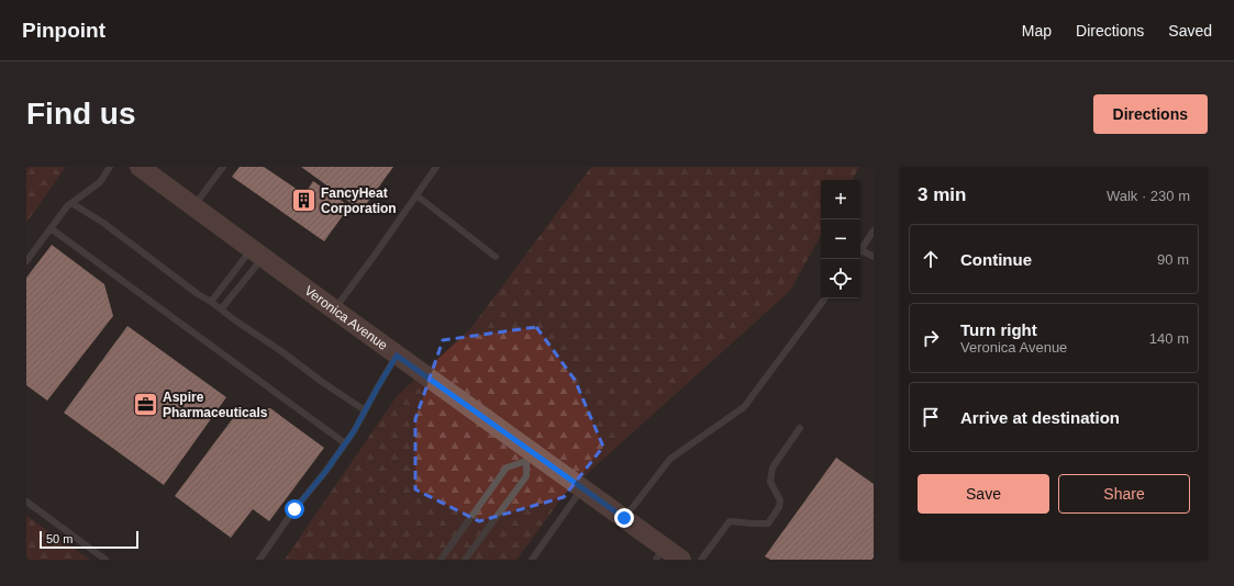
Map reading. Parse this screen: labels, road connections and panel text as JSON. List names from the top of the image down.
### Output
{
  "streets": {
    "street": ["Veronica Avenue"]
  },
  "places": {
    "building": ["FancyHeat Corporation"],
    "office": ["Aspire Pharmaceuticals"]
  },
  "scale_bar": "50 m",
  "page": {
    "header": "Pinpoint",
    "nav": ["Map", "Directions", "Saved"],
    "buttons": [
      "Directions",
      ["Save", "Share"]
    ],
    "title": "Find us",
    "heading": ["3 min", "Walk · 230 m"],
    "map_buttons": ["+", "−"],
    "list": [
      ["Continue", "90 m"],
      ["Turn right", "Veronica Avenue", "140 m"],
      "Arrive at destination"
    ],
    "scale": "50 m"
  }
}
